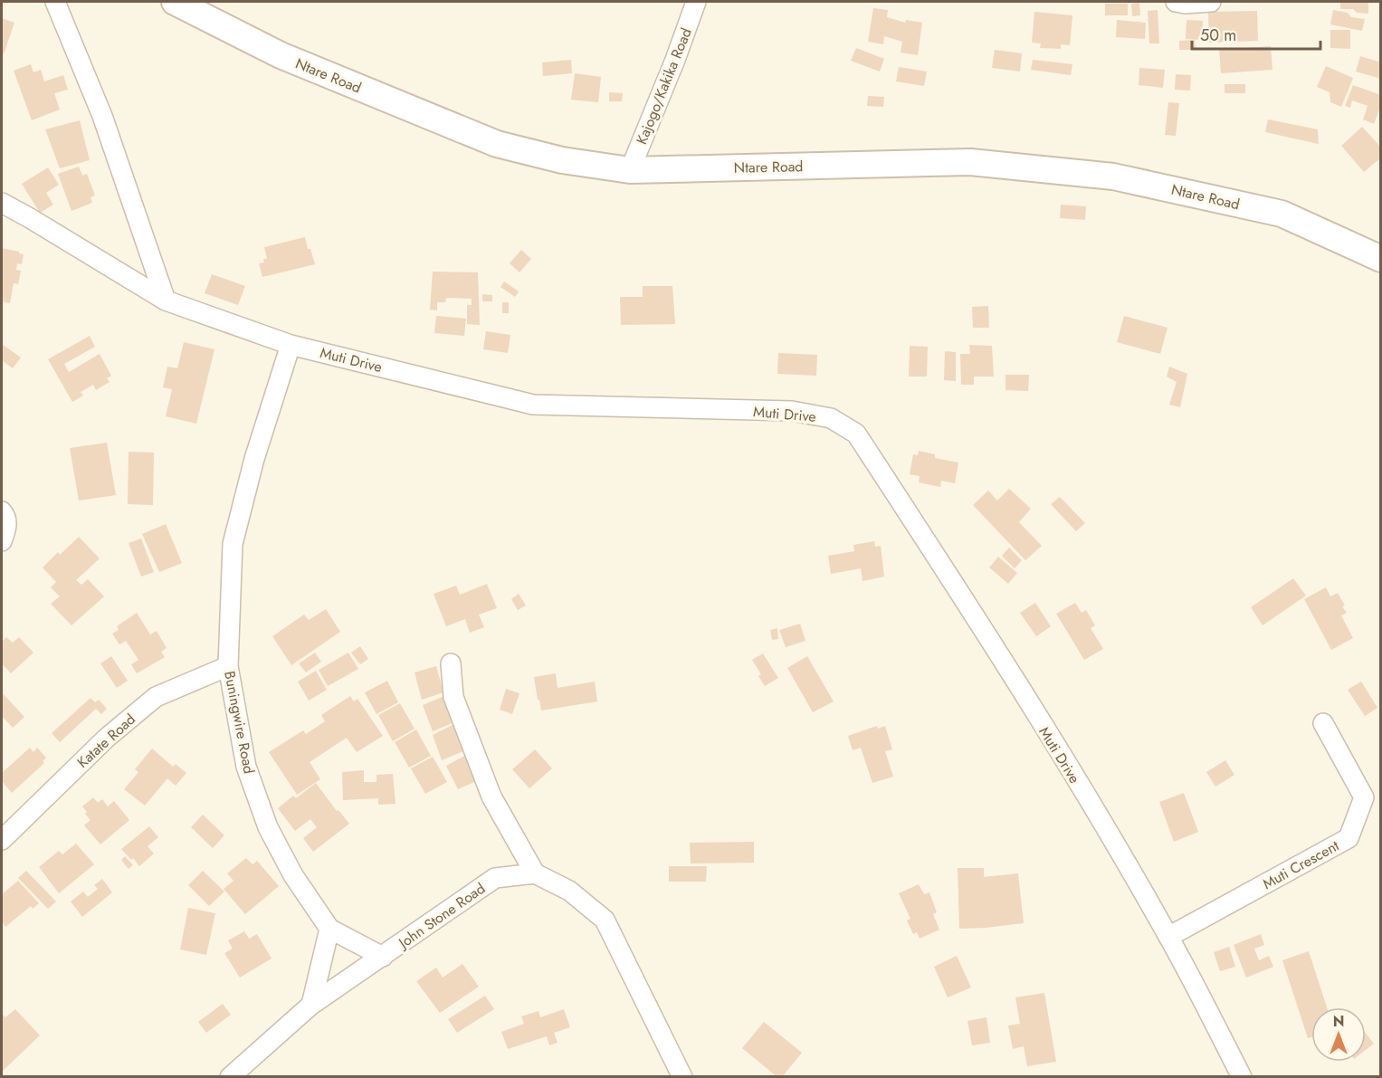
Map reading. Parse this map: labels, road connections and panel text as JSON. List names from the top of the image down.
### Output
{
  "streets": {
    "main road": ["Ntare Road"],
    "street": [
      "Kajogo/Kakika Road",
      "Muti Drive",
      "Buningwire Road",
      "Katate Road",
      "Muti Crescent",
      "John Stone Road"
    ]
  },
  "crossings": [
    ["Ntare Road", "Kajogo/Kakika Road"],
    ["Muti Drive", "Buningwire Road"],
    ["Muti Drive", "Muti Crescent"],
    ["Buningwire Road", "Katate Road"],
    ["Buningwire Road", "John Stone Road"]
  ],
  "scale_bar": "50 m",
  "north": "top"
}
